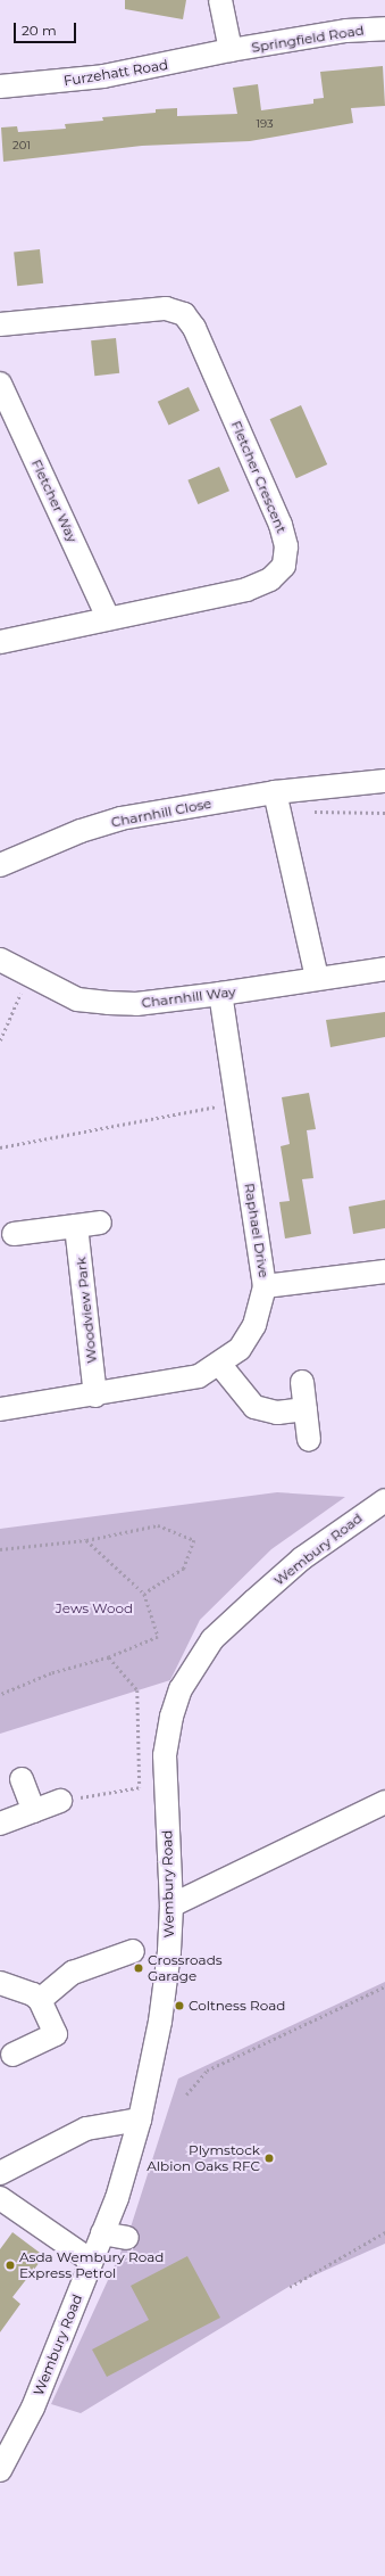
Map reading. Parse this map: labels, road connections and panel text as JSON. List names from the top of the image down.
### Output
{
  "streets": {
    "street": [
      "Springfield Road",
      "Furzehatt Road",
      "Fletcher Crescent",
      "Fletcher Way",
      "Charnhill Close",
      "Charnhill Way",
      "Raphael Drive",
      "Woodview Park",
      "Wembury Road"
    ]
  },
  "crossings": [
    ["Springfield Road", "Furzehatt Road"],
    ["Fletcher Crescent", "Fletcher Way"],
    ["Charnhill Way", "Raphael Drive"],
    ["Raphael Drive", "Woodview Park"]
  ],
  "parks": ["Jews Wood"],
  "places": [
    "Crossroads Garage",
    "Coltness Road",
    "Plymstock Albion Oaks RFC",
    "Asda Wembury Road Express Petrol"
  ],
  "house_numbers": ["193", "201"],
  "scale_bar": "20 m"
}
